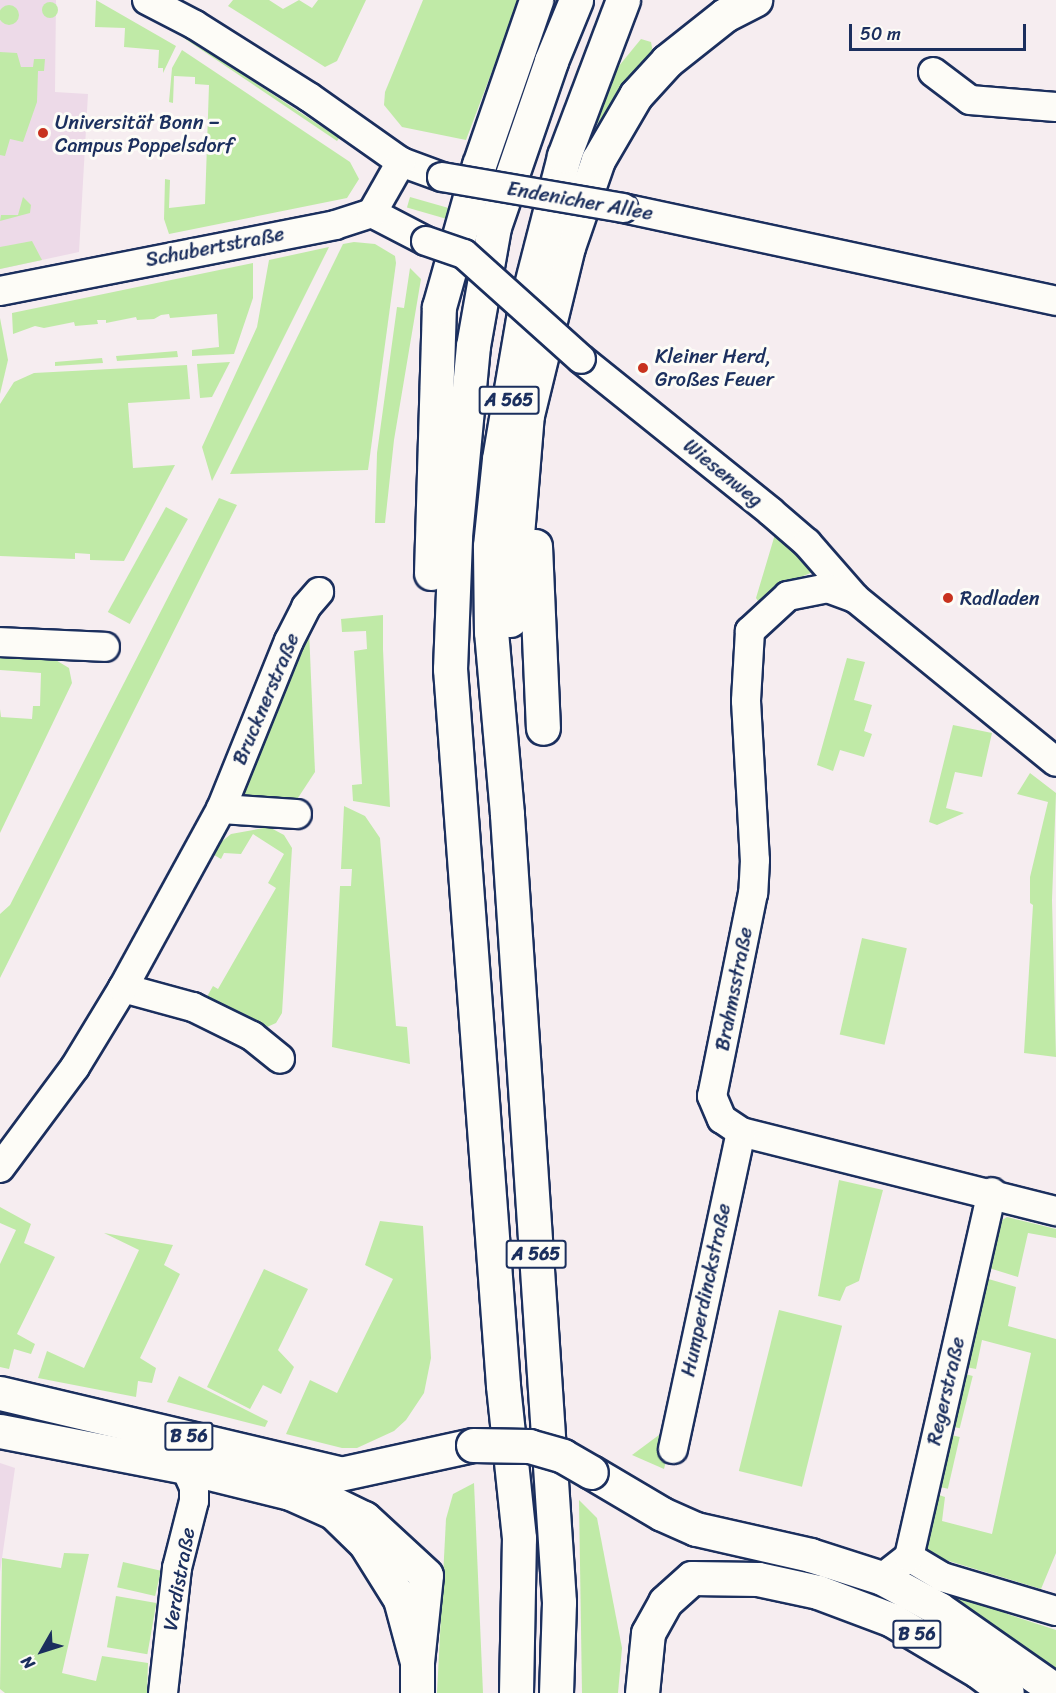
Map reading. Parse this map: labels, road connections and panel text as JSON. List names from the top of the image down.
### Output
{
  "streets": {
    "main road": ["A 565", "B 56"],
    "street": [
      "Endenicher Allee",
      "Schubertstraße",
      "Wiesenweg",
      "Brucknerstraße",
      "Brahmsstraße",
      "Humperdinckstraße",
      "Regerstraße",
      "Verdistraße"
    ]
  },
  "crossings": [
    ["Schubertstraße", "Wiesenweg"],
    ["Wiesenweg", "Brahmsstraße"],
    ["Brahmsstraße", "Humperdinckstraße"],
    ["Brahmsstraße", "Regerstraße"],
    ["B 56", "Verdistraße"]
  ],
  "places": ["Universität Bonn – Campus Poppelsdorf", "Kleiner Herd, Großes Feuer", "Radladen"],
  "scale_bar": "50 m",
  "north": "bottom left"
}
